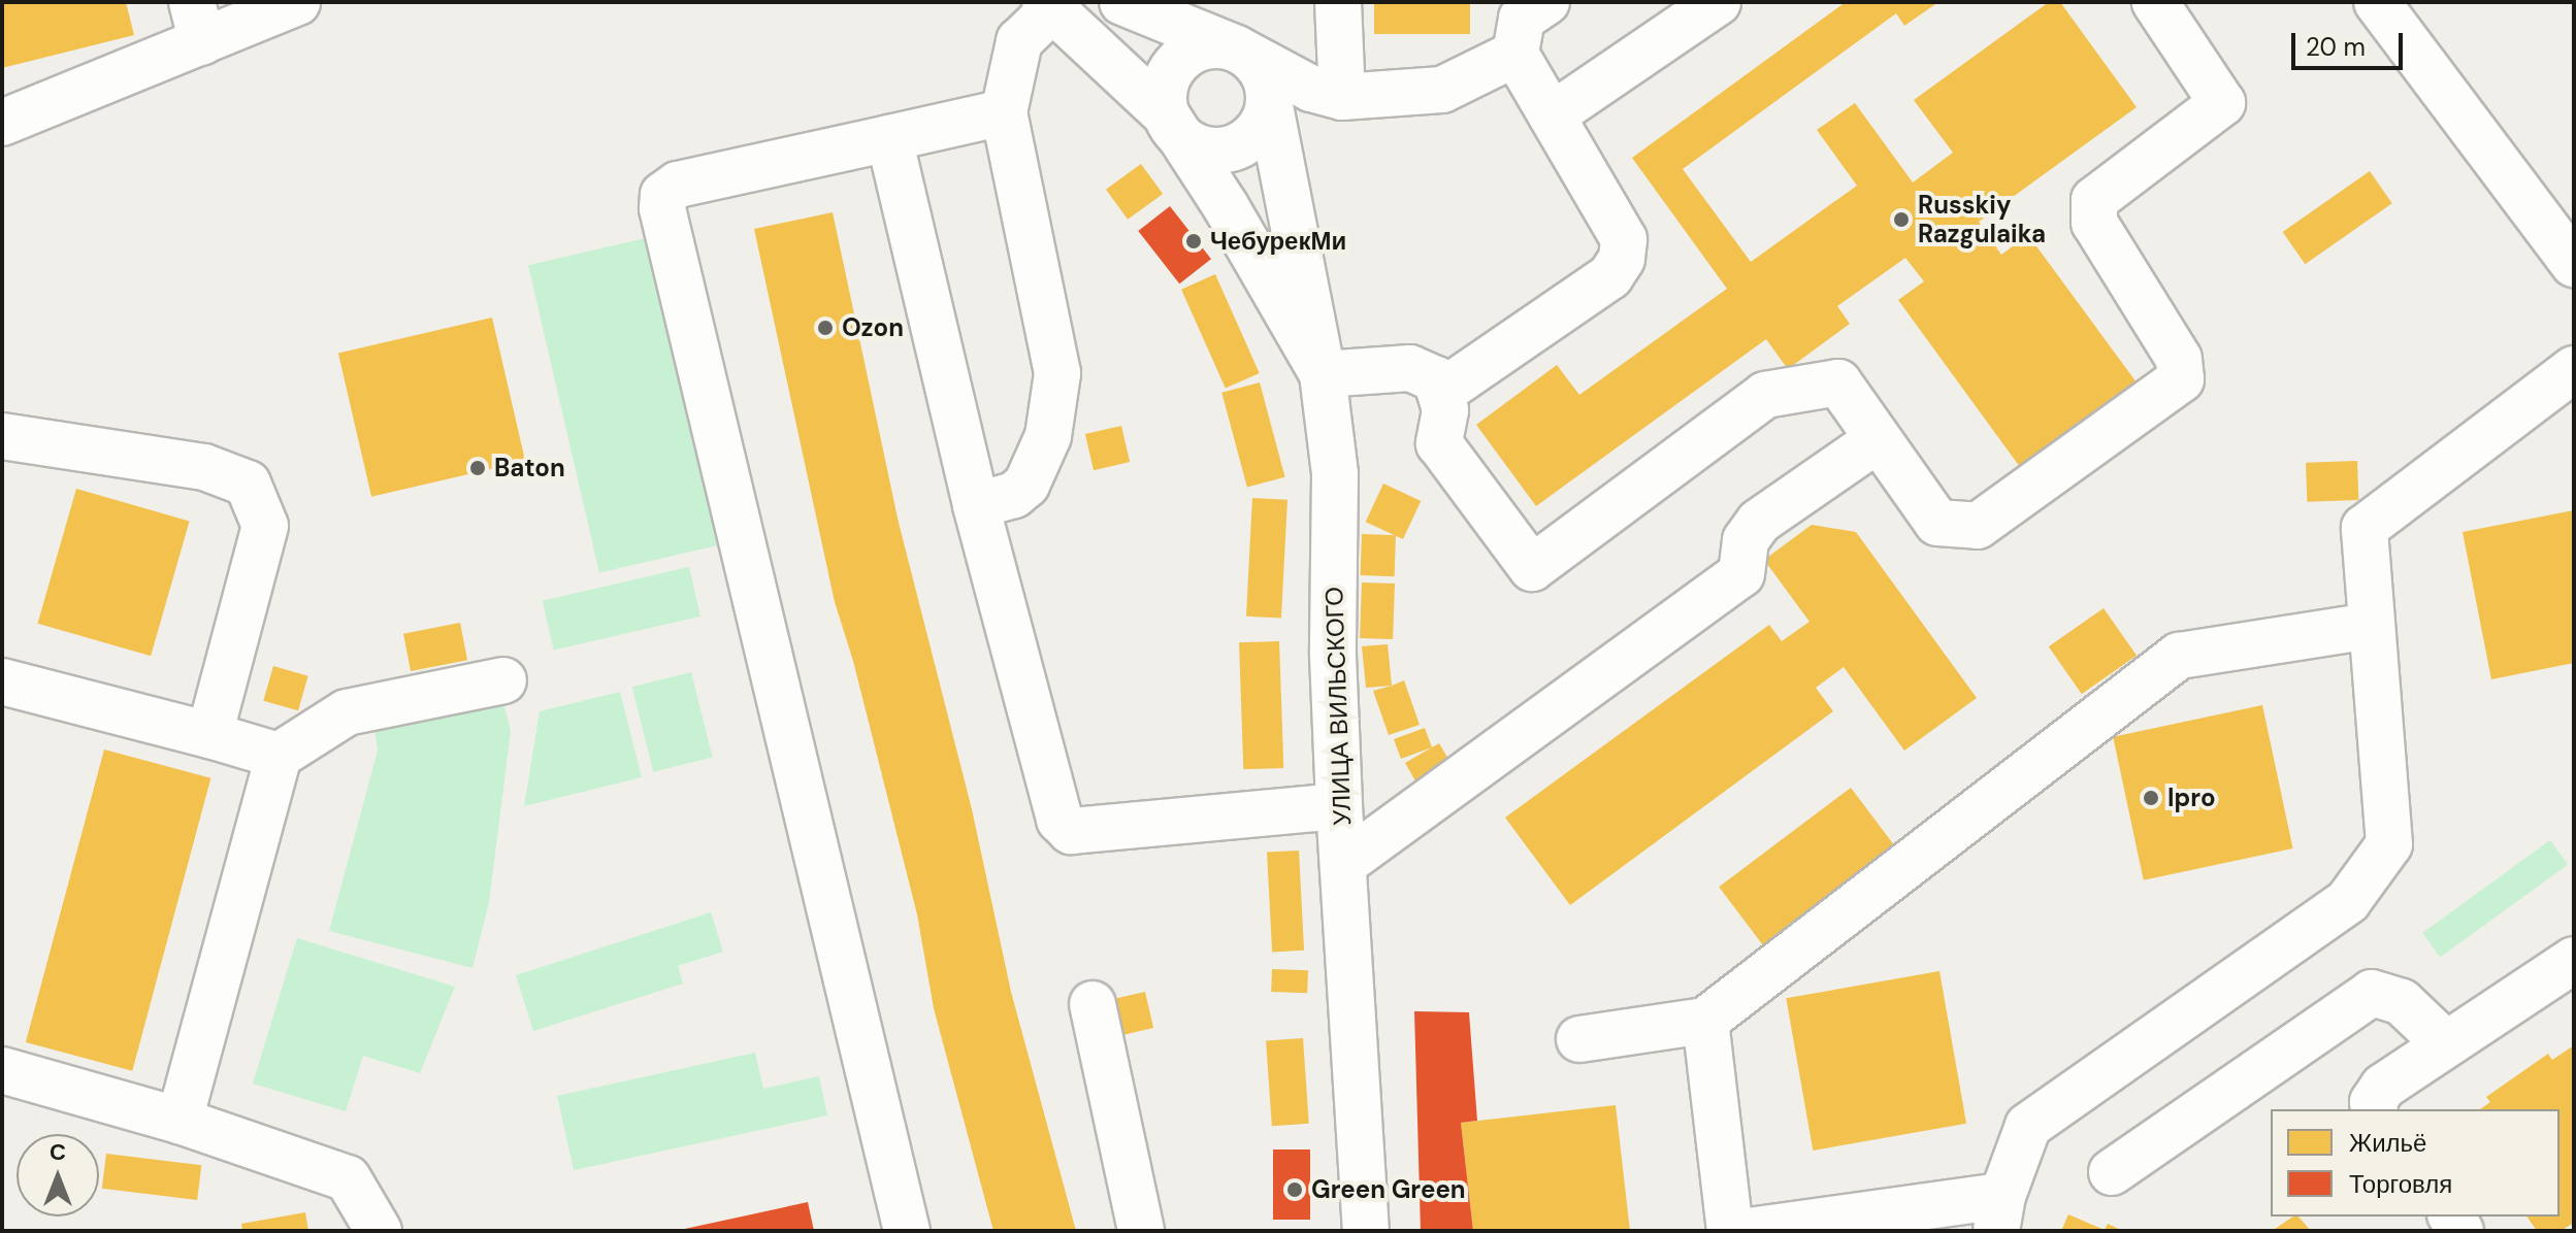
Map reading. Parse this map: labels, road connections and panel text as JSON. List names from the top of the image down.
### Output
{
  "streets": {
    "street": ["УЛИЦА ВИЛЬСКОГО"]
  },
  "places": [
    "Russkiy Razgulaika",
    "ЧебурекМи",
    "Ozon",
    "Baton",
    "Ipro",
    "Green Green"
  ],
  "legend": ["Жильё", "Торговля"],
  "scale_bar": "20 m",
  "north": "top"
}
